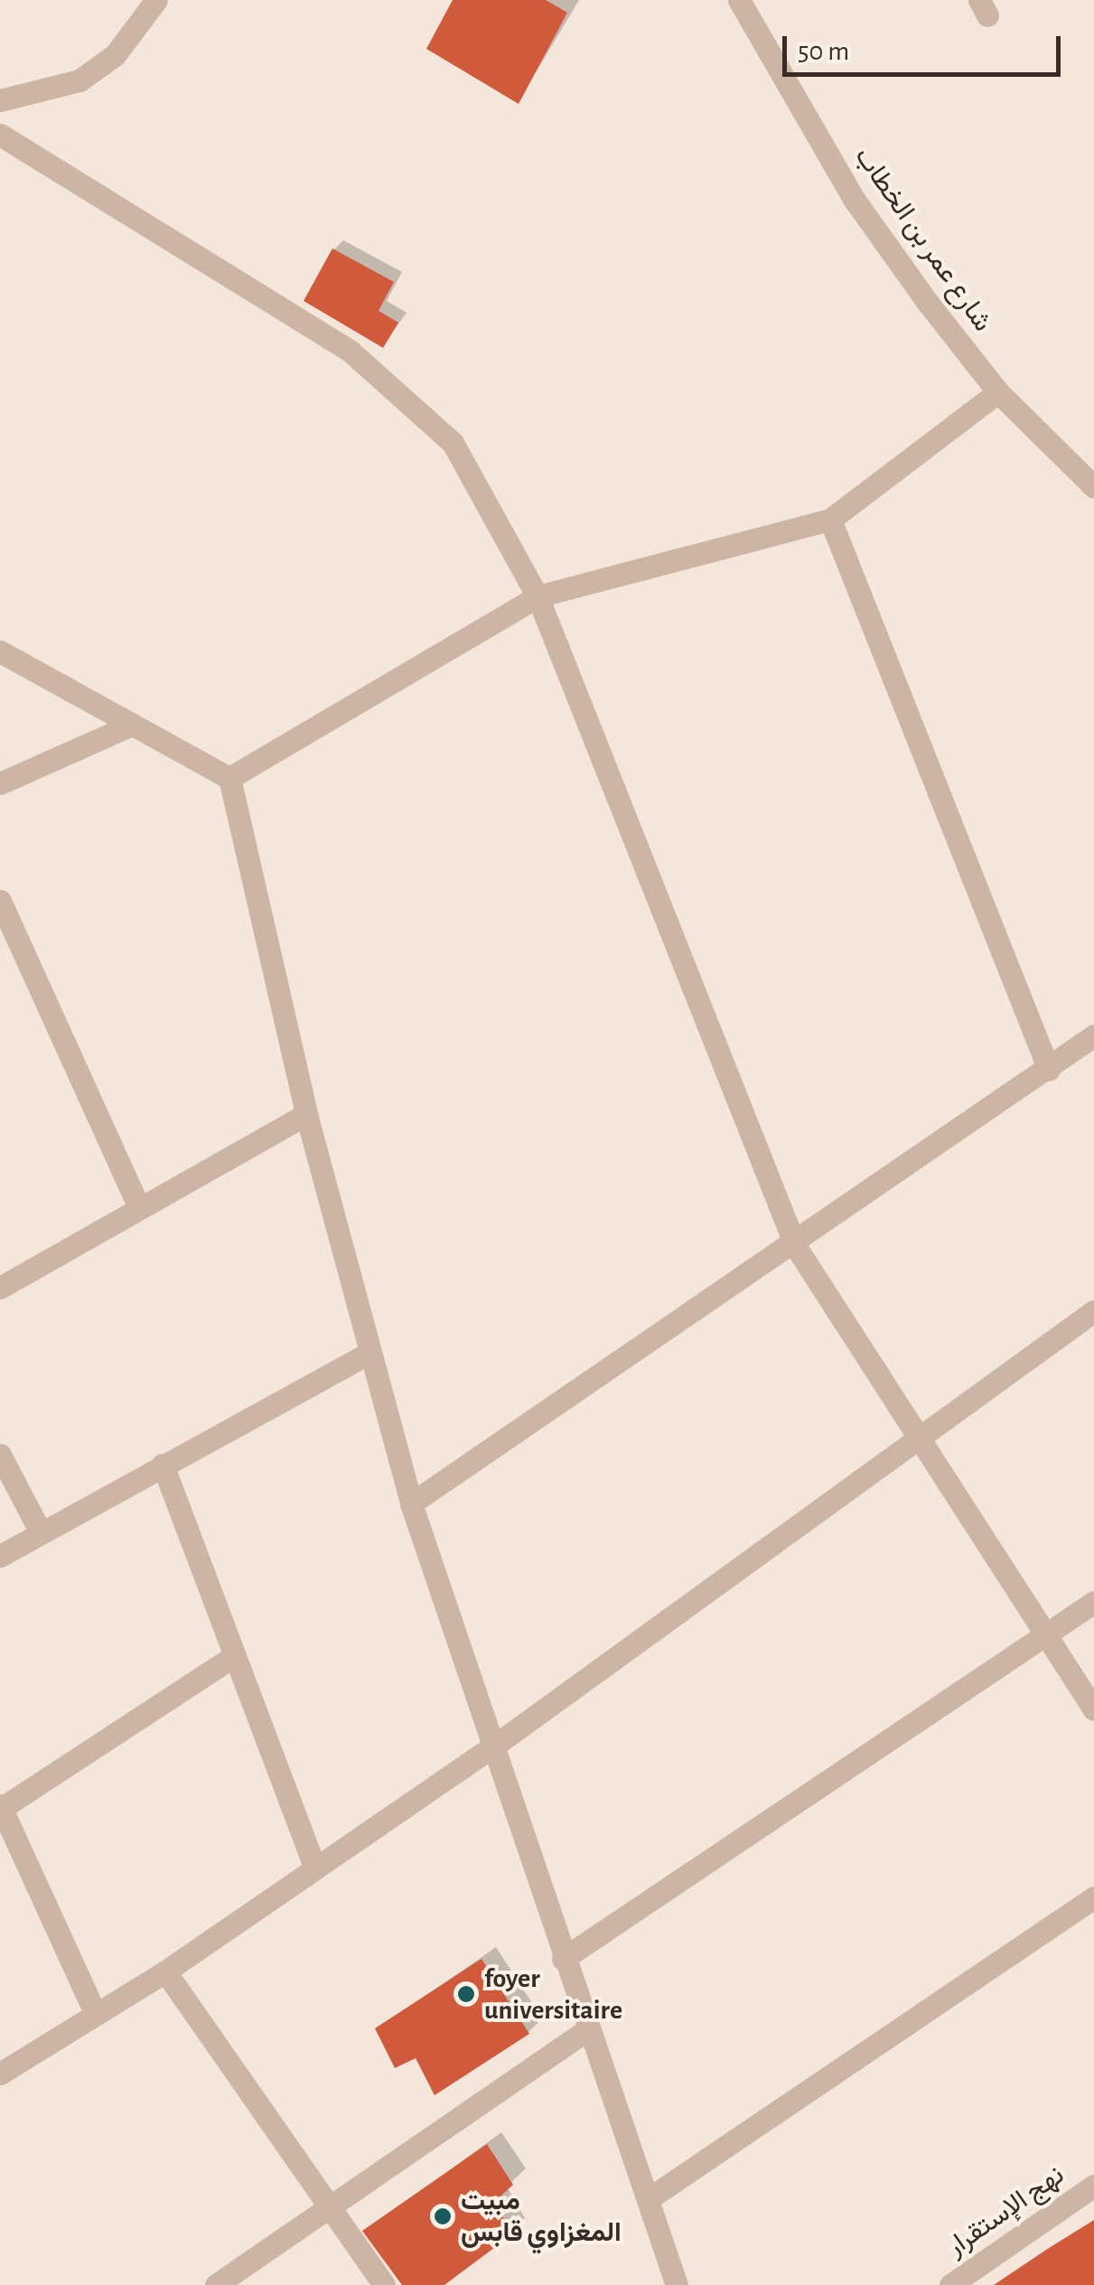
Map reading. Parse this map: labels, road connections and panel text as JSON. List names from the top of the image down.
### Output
{
  "streets": {
    "street": ["شارع عمر بن الخطاب", "نهج الإستقرار"]
  },
  "places": ["foyer universitaire", "مبيت المغزاوي قابس"],
  "scale_bar": "50 m"
}
